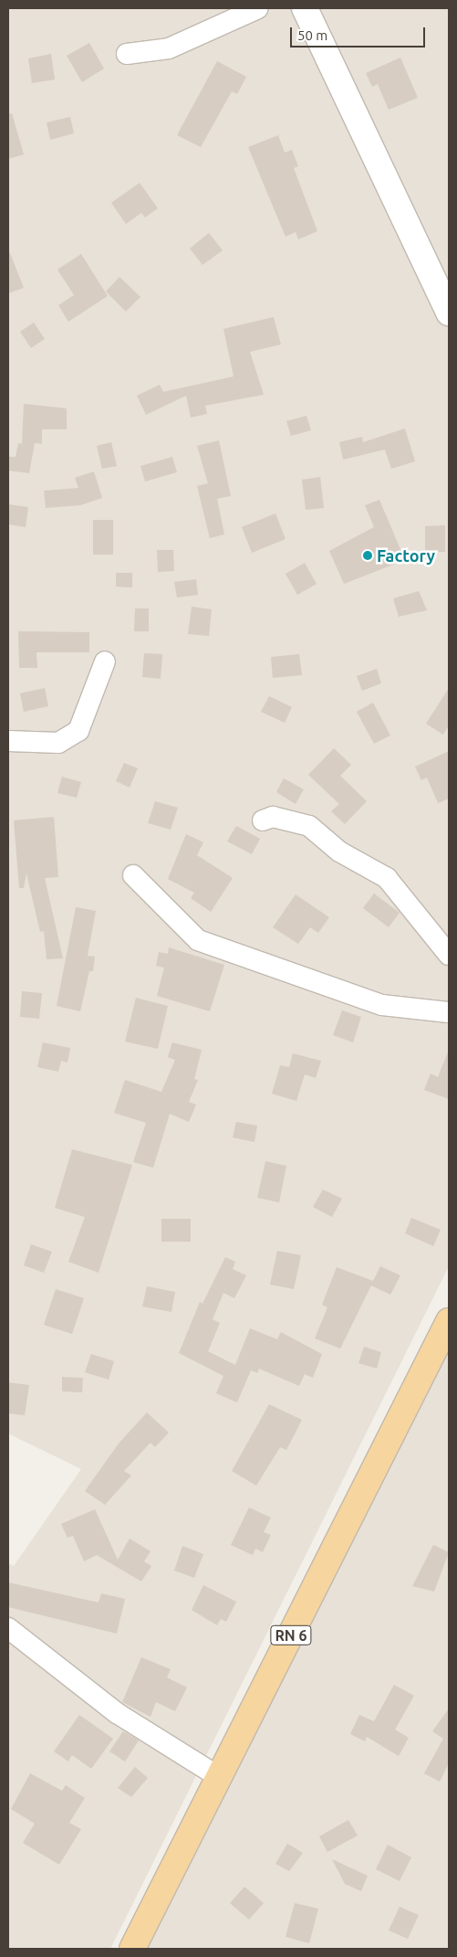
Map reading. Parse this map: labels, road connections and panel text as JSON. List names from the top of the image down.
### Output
{
  "streets": {
    "main road": ["RN 6"]
  },
  "places": ["Factory"],
  "scale_bar": "50 m"
}
